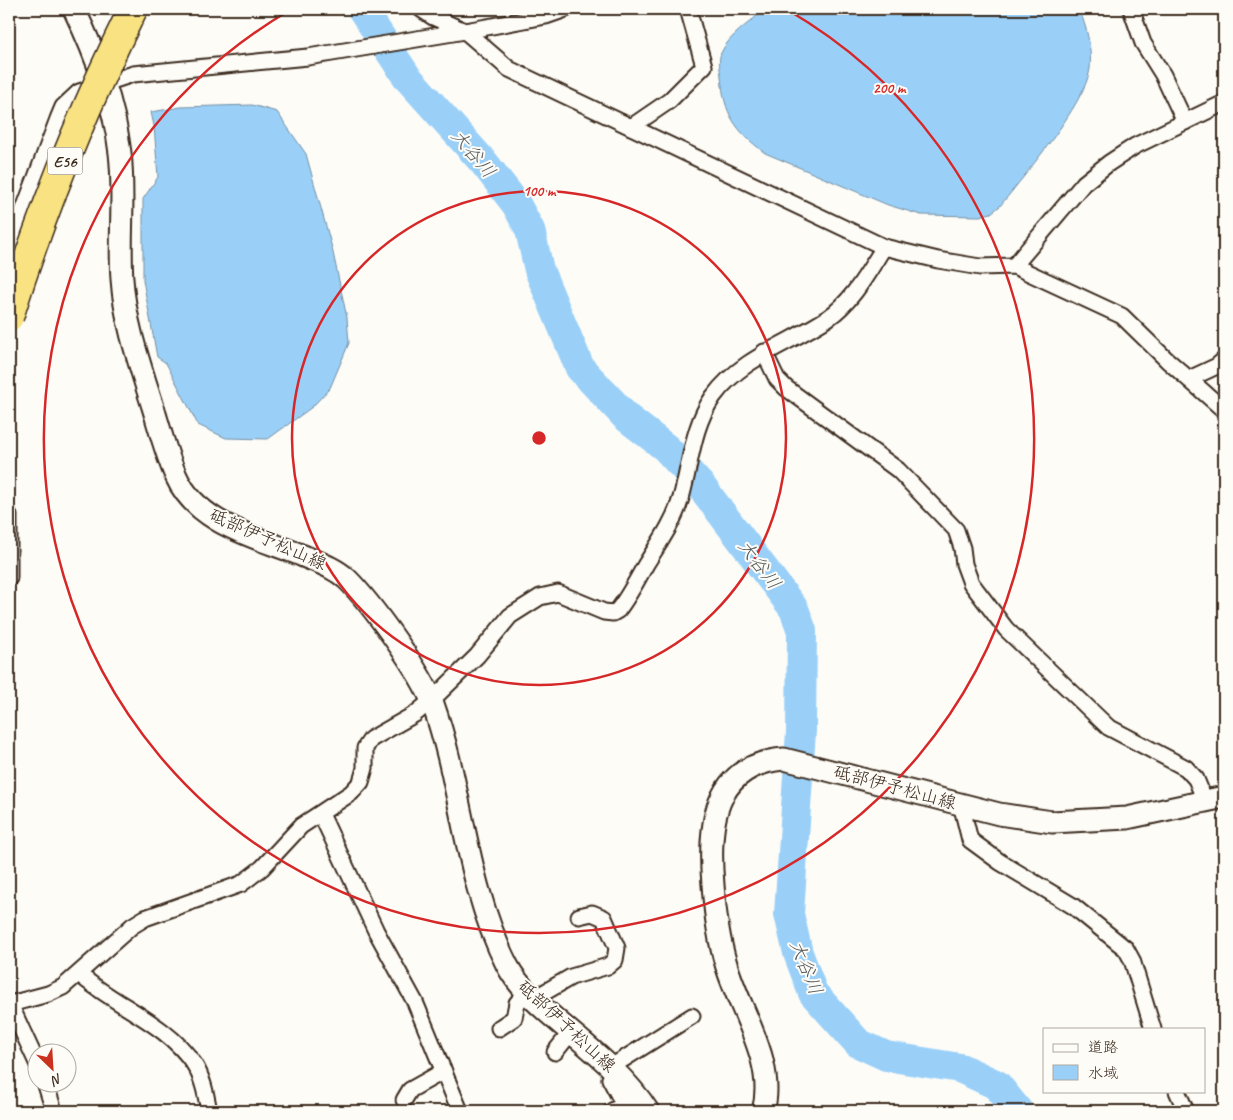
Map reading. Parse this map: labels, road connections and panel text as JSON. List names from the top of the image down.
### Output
{
  "streets": {
    "highway": ["E56"],
    "main road": ["砥部伊予松山線"]
  },
  "water": ["大谷川"],
  "legend": ["道路", "水域"],
  "north": "bottom right",
  "rings": ["200 m", "100 m"]
}
